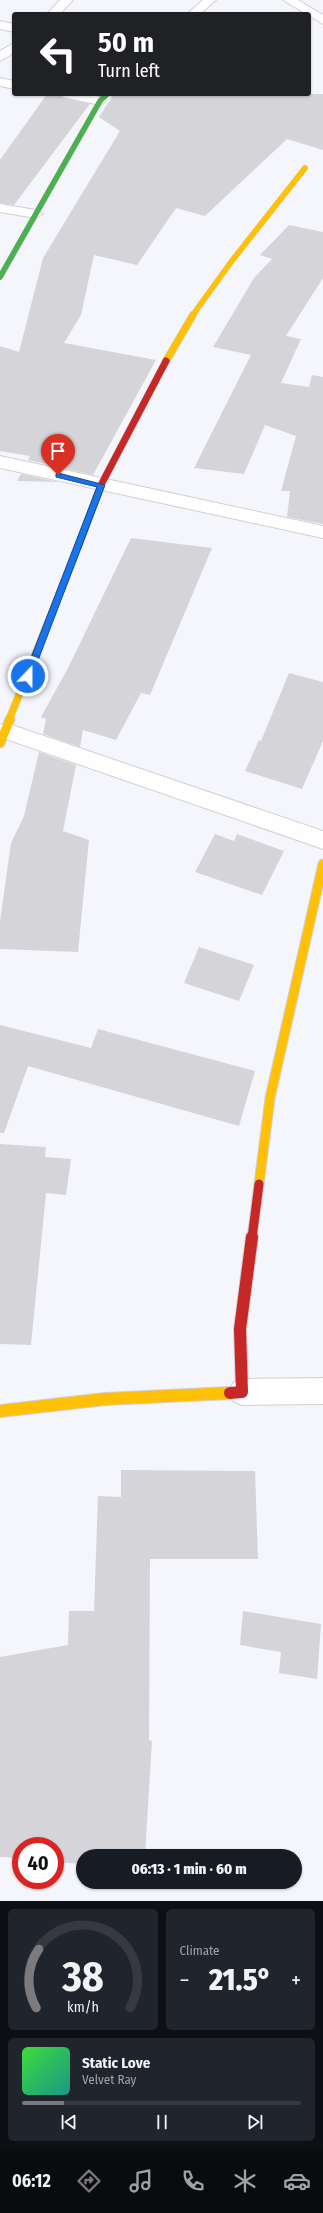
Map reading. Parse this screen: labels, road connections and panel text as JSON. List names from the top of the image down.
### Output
{
  "page": {
    "turn": ["50 m", "Turn left"],
    "limit": "40",
    "trip": "06:13 · 1 min · 60 m",
    "tile": "Climate",
    "heat": ["−", "21.5°", "+"],
    "song": ["Static Love", "Velvet Ray"],
    "tabs": "06:12",
    "gauge": ["38", "km/h"]
  }
}
